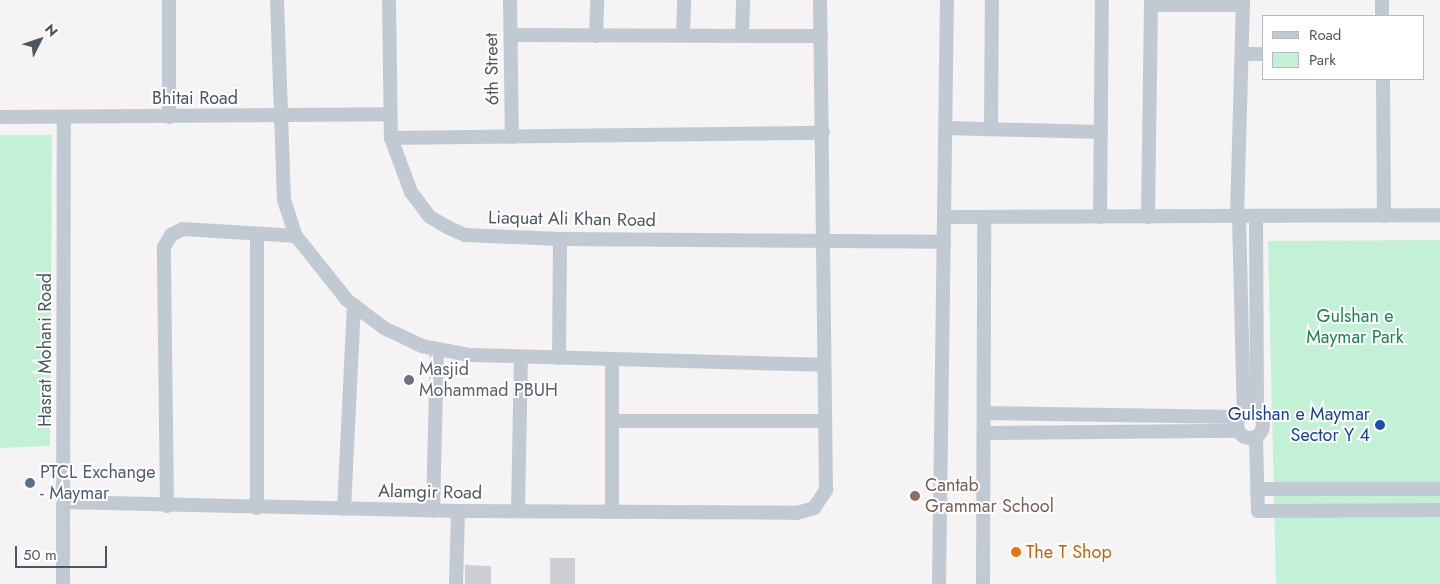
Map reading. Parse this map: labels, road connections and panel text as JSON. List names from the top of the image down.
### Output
{
  "streets": {
    "street": [
      "6th Street",
      "Bhitai Road",
      "Liaquat Ali Khan Road",
      "Hasrat Mohani Road",
      "Alamgir Road"
    ]
  },
  "crossings": [
    ["Bhitai Road", "Liaquat Ali Khan Road"],
    ["Bhitai Road", "Hasrat Mohani Road"],
    ["Hasrat Mohani Road", "Alamgir Road"]
  ],
  "parks": ["Gulshan e Maymar Park"],
  "places": [
    "Masjid Mohammad PBUH",
    "Gulshan e Maymar Sector Y 4",
    "PTCL Exchange - Maymar",
    "Cantab Grammar School",
    "The T Shop"
  ],
  "legend": ["Road", "Park"],
  "scale_bar": "50 m",
  "north": "top right"
}
